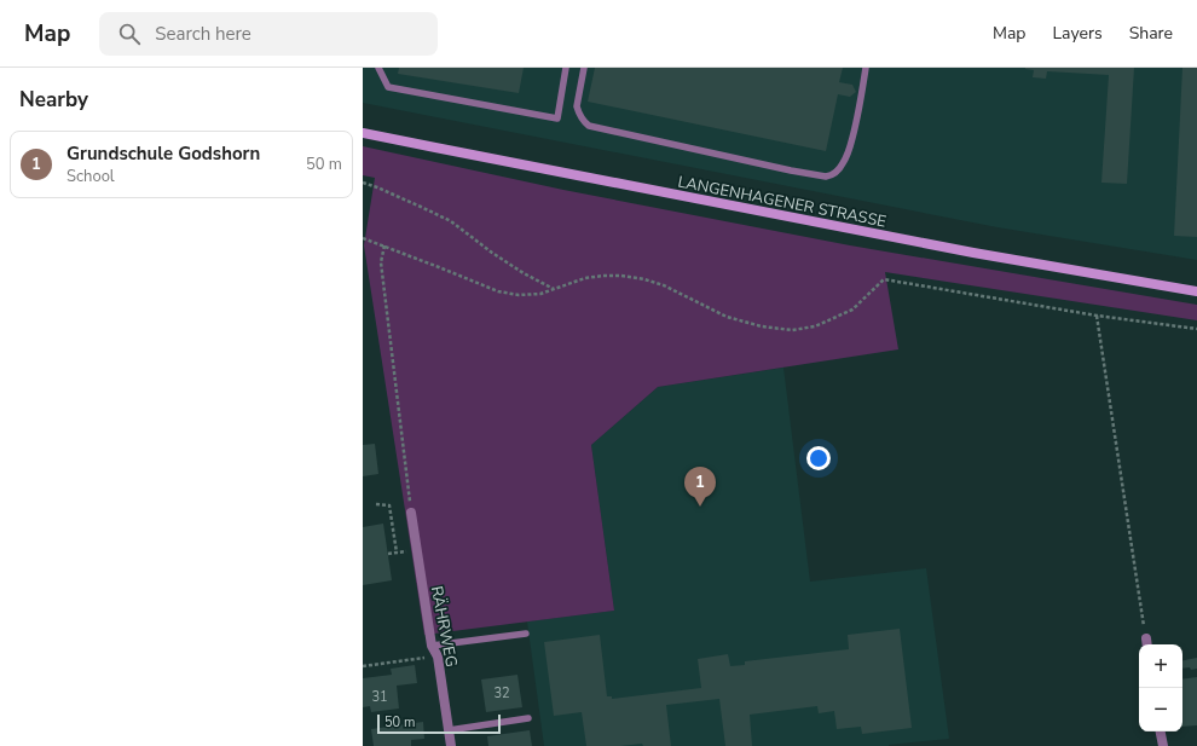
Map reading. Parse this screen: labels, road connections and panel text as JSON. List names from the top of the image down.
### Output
{
  "streets": {
    "main road": ["LANGENHAGENER STRASSE"],
    "street": ["RÄHRWEG"]
  },
  "house_numbers": ["32", "31"],
  "scale_bar": "50 m",
  "page": {
    "header": "Map",
    "search": "Search here",
    "nav": ["Map", "Layers", "Share"],
    "heading": "Nearby",
    "list": [
      {
        "mark": "1",
        "name": "Grundschule Godshorn",
        "note": "School",
        "value": "50 m"
      }
    ],
    "pins": "1",
    "map_buttons": ["+", "−"],
    "scale": "50 m"
  }
}
